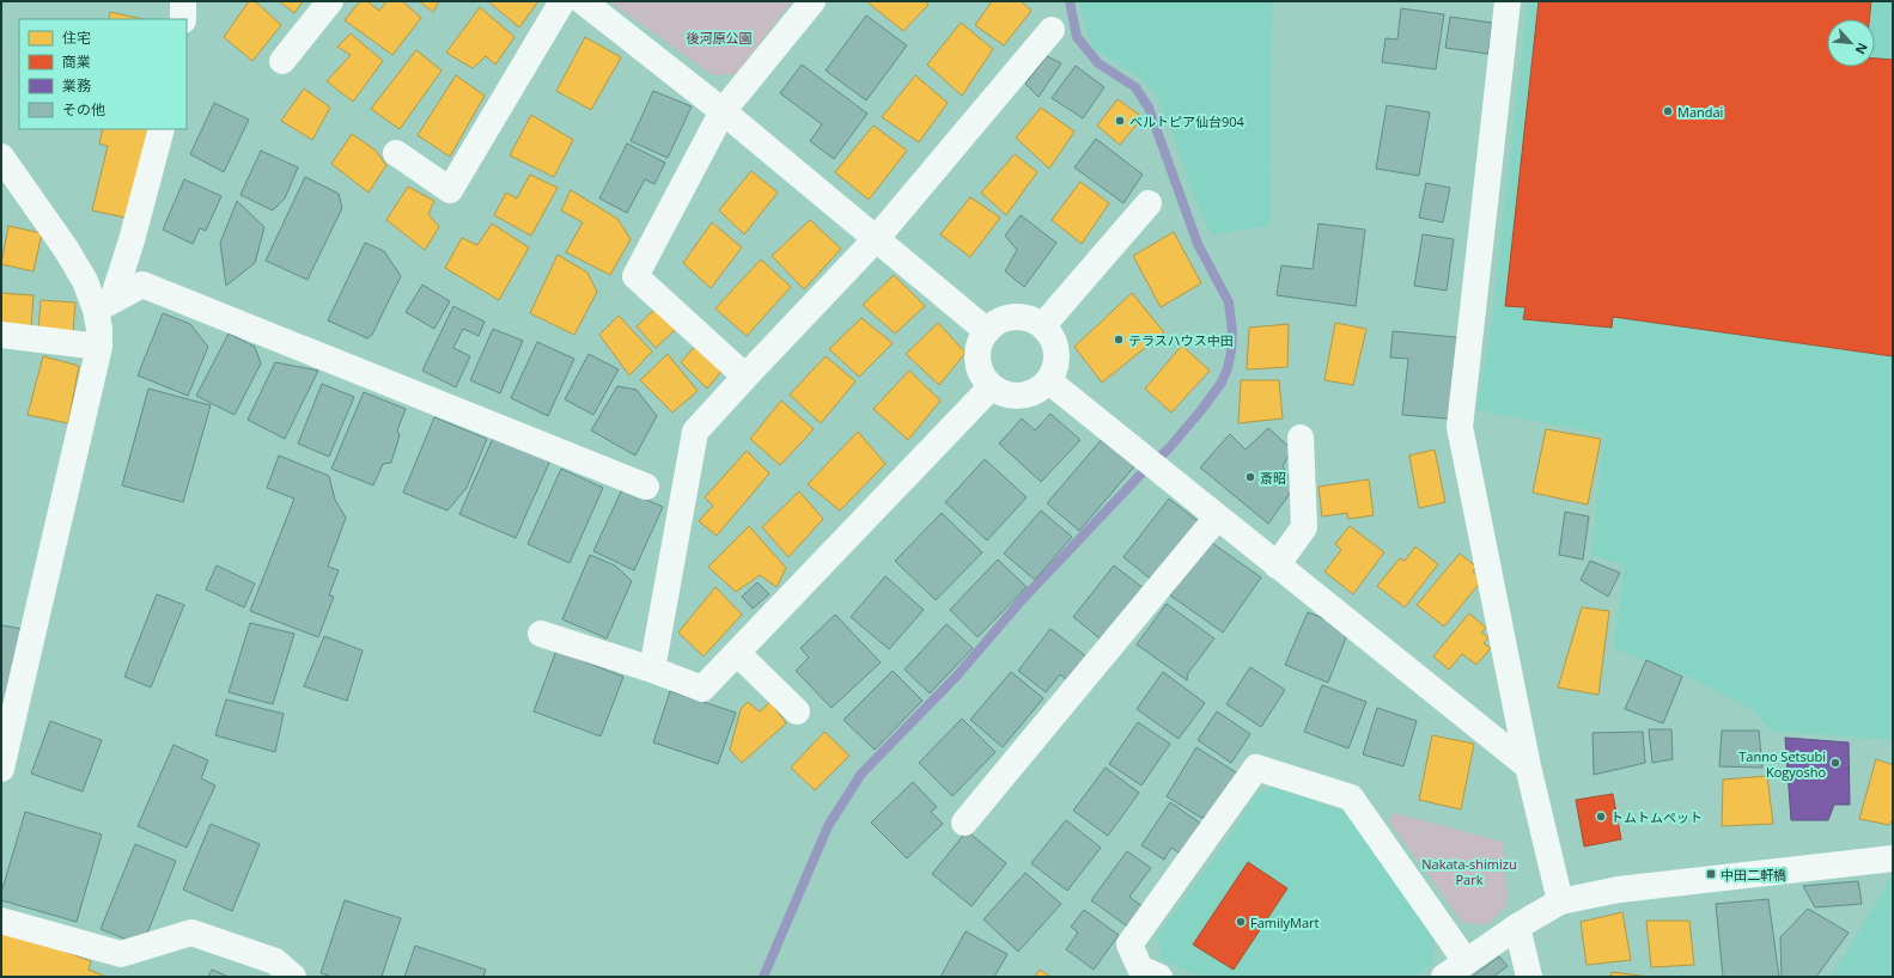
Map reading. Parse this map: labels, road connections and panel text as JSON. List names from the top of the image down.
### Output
{
  "parks": ["後河原公園", "Nakata-shimizu Park"],
  "places": {
    "other": [
      "Mandai",
      "ベルトピア仙台904",
      "テラスハウス中田",
      "斎昭",
      "Tanno Setsubi Kogyosho",
      "トムトムペット",
      "FamilyMart"
    ],
    "transit": ["中田二軒橋"]
  },
  "legend": [
    "住宅",
    "商業",
    "業務",
    "その他"
  ],
  "north": "bottom right"
}
